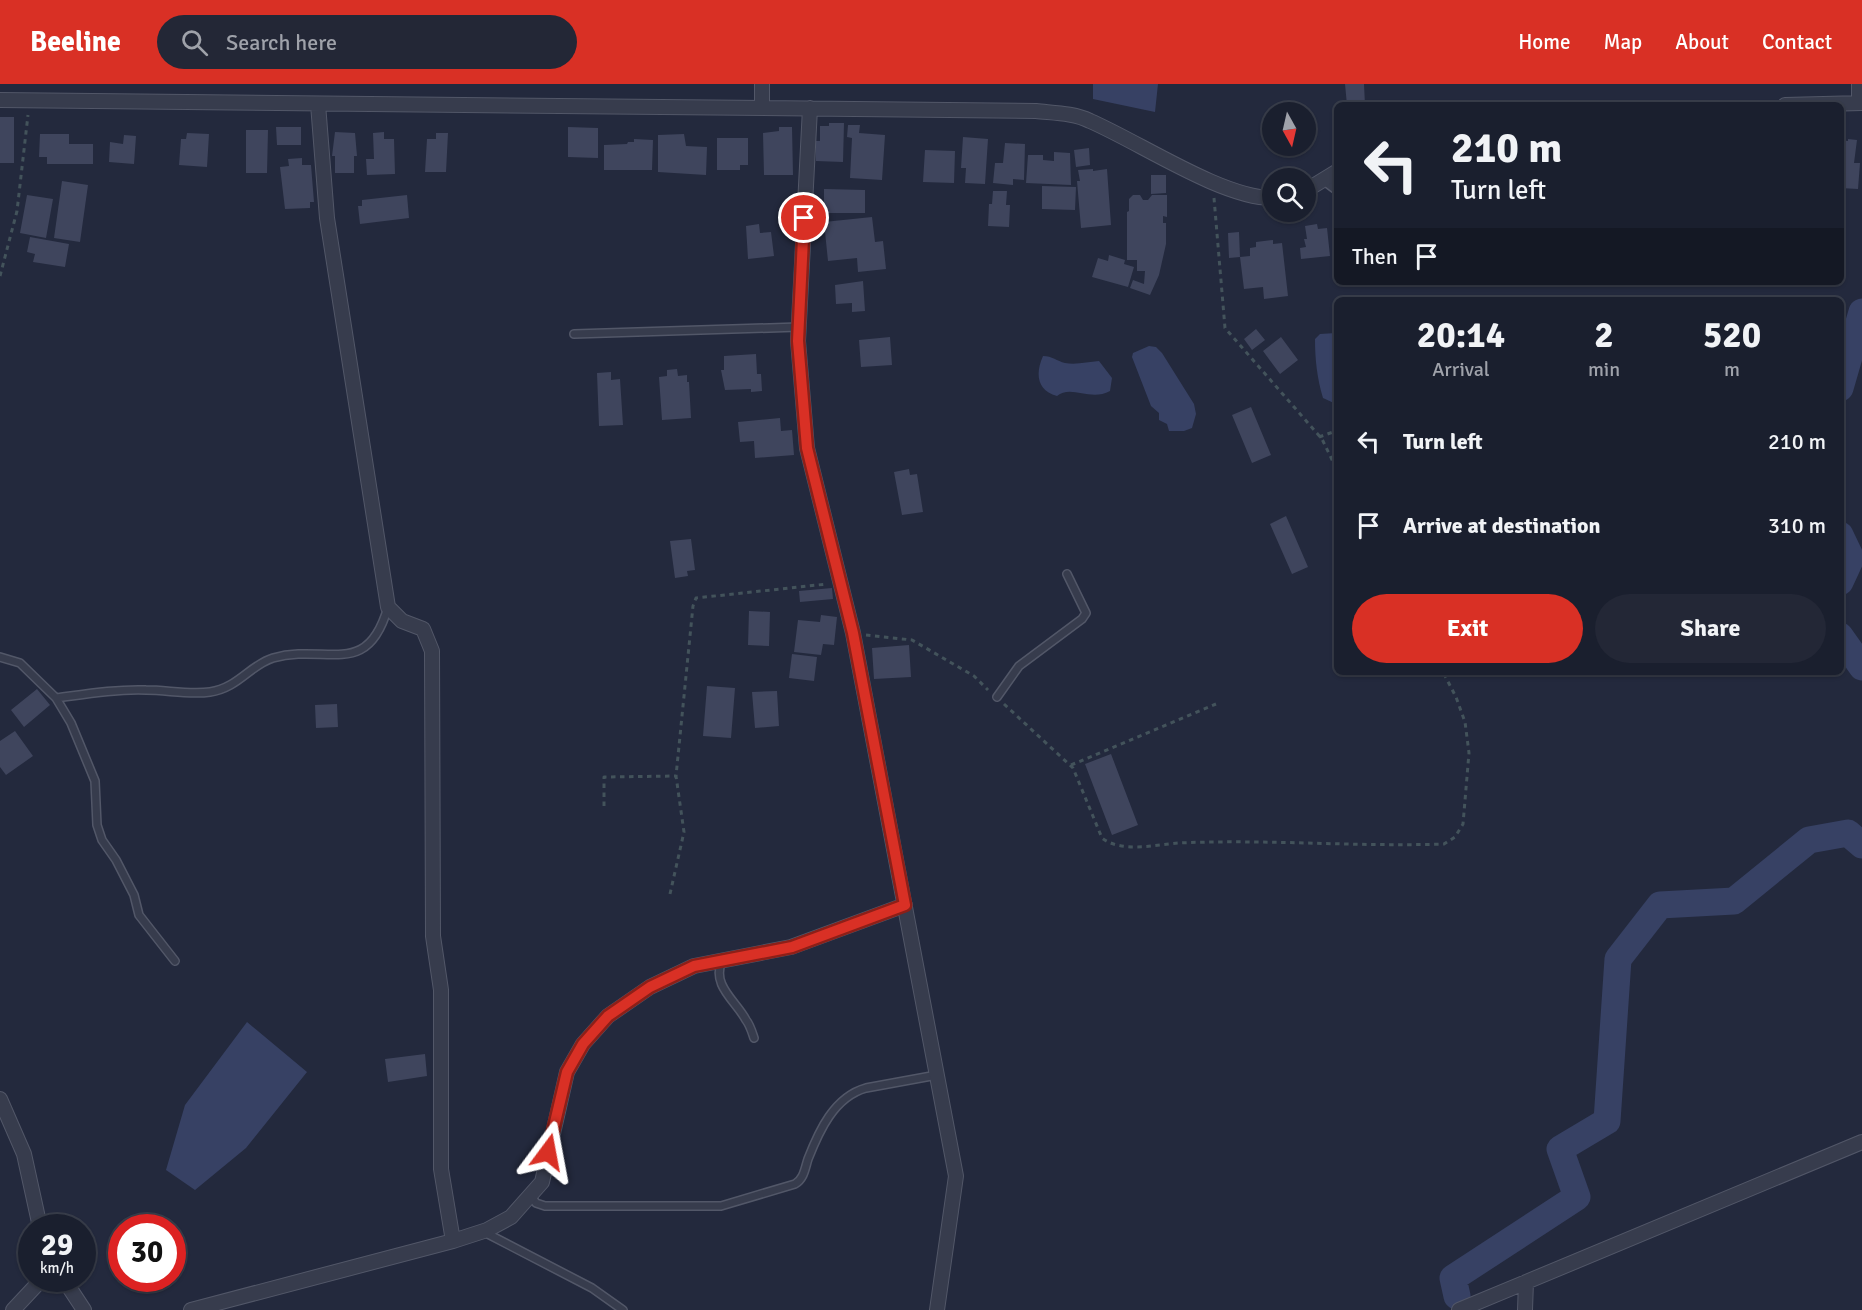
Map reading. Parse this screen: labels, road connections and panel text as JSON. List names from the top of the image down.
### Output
{
  "north": "bottom",
  "page": {
    "header": "Beeline",
    "search": "Search here",
    "nav": [
      "Home",
      "Map",
      "About",
      "Contact"
    ],
    "turn": ["210 m", "Turn left"],
    "then": "Then",
    "eta": [
      "20:14",
      "Arrival",
      "2",
      "min",
      "520",
      "m"
    ],
    "list": [
      {
        "name": "Turn left",
        "value": "210 m"
      },
      {
        "name": "Arrive at destination",
        "value": "310 m"
      }
    ],
    "buttons": ["Exit", "Share"],
    "speed": "29 km/h",
    "limit": "30"
  }
}
